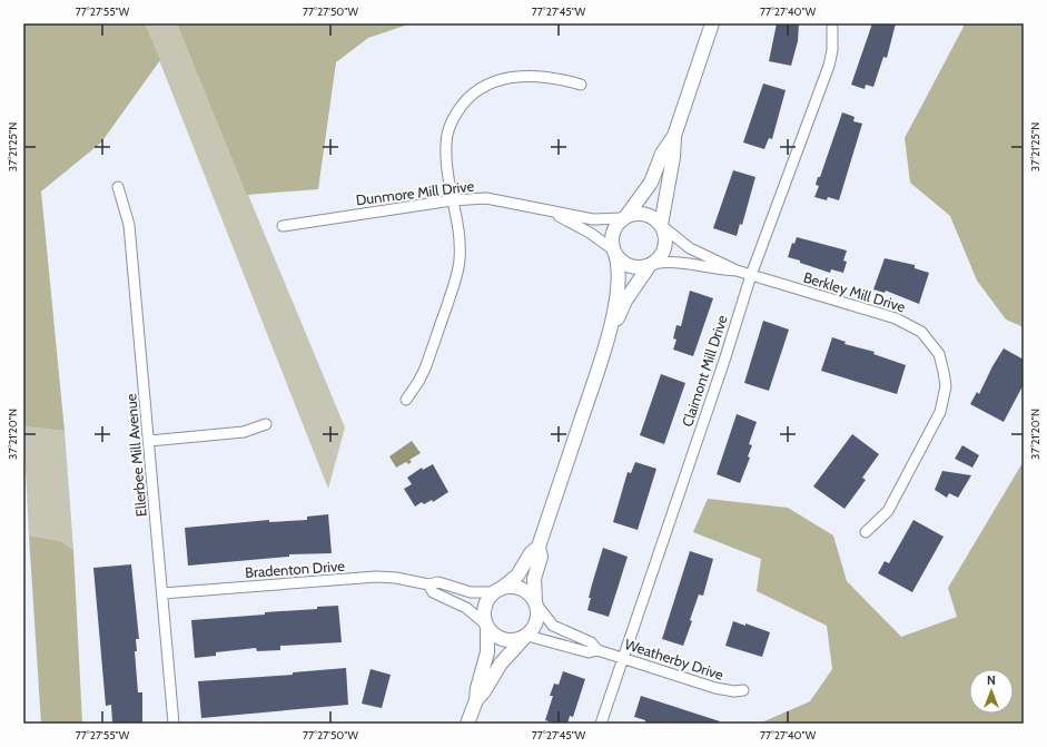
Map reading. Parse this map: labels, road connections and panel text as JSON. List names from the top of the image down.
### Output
{
  "streets": {
    "street": [
      "Dunmore Mill Drive",
      "Berkley Mill Drive",
      "Claimont Mill Drive",
      "Ellerbee Mill Avenue",
      "Bradenton Drive",
      "Weatherby Drive"
    ]
  },
  "crossings": [
    ["Dunmore Mill Drive", "Berkley Mill Drive"],
    ["Berkley Mill Drive", "Claimont Mill Drive"],
    ["Claimont Mill Drive", "Weatherby Drive"],
    ["Ellerbee Mill Avenue", "Bradenton Drive"],
    ["Bradenton Drive", "Weatherby Drive"]
  ],
  "north": "top",
  "coordinates": [
    "77°27'55\"W",
    "77°27'50\"W",
    "77°27'45\"W",
    "77°27'40\"W",
    "37°21'25\"N",
    "37°21'20\"N"
  ]
}
